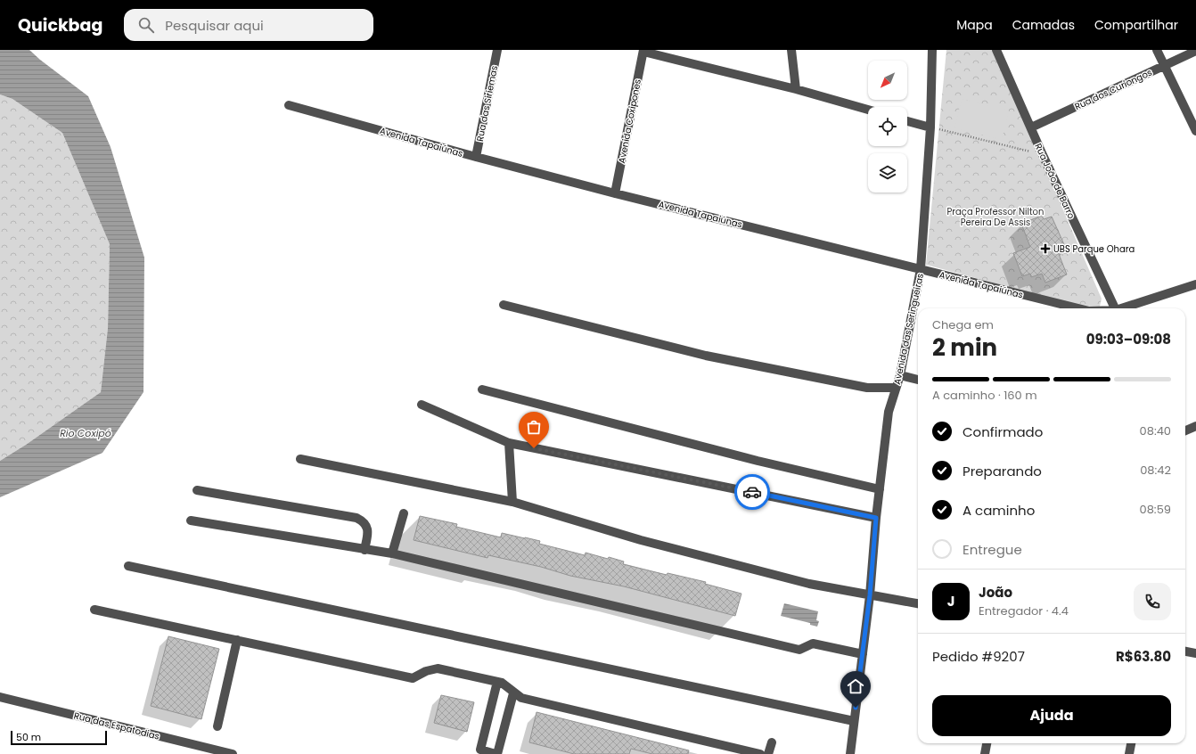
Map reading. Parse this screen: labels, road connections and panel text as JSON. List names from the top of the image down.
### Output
{
  "streets": {
    "street": [
      "Rua dos Curiongos",
      "Rua das Siriemas",
      "Avenida Coxipones",
      "Avenida Tapaiúnas",
      "Rua João de Barro",
      "Avenida das Seringueiras",
      "Rua das Espatodias"
    ]
  },
  "crossings": [
    ["Rua dos Curiongos", "Rua João de Barro"],
    ["Rua das Siriemas", "Avenida Tapaiúnas"],
    ["Avenida Coxipones", "Avenida Tapaiúnas"],
    ["Avenida Tapaiúnas", "Avenida das Seringueiras"]
  ],
  "water": ["Rio Coxipó"],
  "parks": ["Praça Professor Nilton Pereira De Assis"],
  "places": {
    "health": ["UBS Parque Ohara"]
  },
  "scale_bar": "50 m",
  "north": "bottom left",
  "page": {
    "header": "Quickbag",
    "search": "Pesquisar aqui",
    "nav": ["Mapa", "Camadas", "Compartilhar"],
    "heading": ["2 min", "Chega em", "09:03–09:08"],
    "panel": [
      "João",
      "Entregador · 4.4",
      "Pedido #9207",
      "R$63.80"
    ],
    "bar": "A caminho · 160 m",
    "list": [
      ["Confirmado", "08:40"],
      ["Preparando", "08:42"],
      ["A caminho", "08:59"],
      "Entregue"
    ],
    "round": "J",
    "buttons": "Ajuda",
    "scale": "50 m"
  }
}
